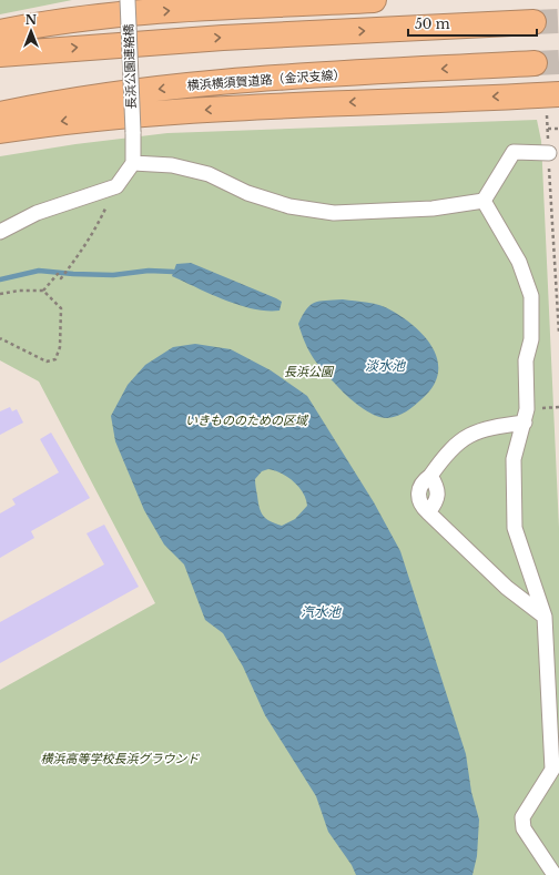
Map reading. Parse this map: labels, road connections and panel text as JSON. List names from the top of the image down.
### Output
{
  "streets": {
    "highway": ["横浜横須賀道路（金沢支線）"],
    "street": ["長浜公園連絡橋"]
  },
  "water": ["淡水池", "汽水池"],
  "parks": ["長浜公園", "いきもののための区域", "横浜高等学校長浜グラウンド"],
  "scale_bar": "50 m",
  "north": "top"
}
